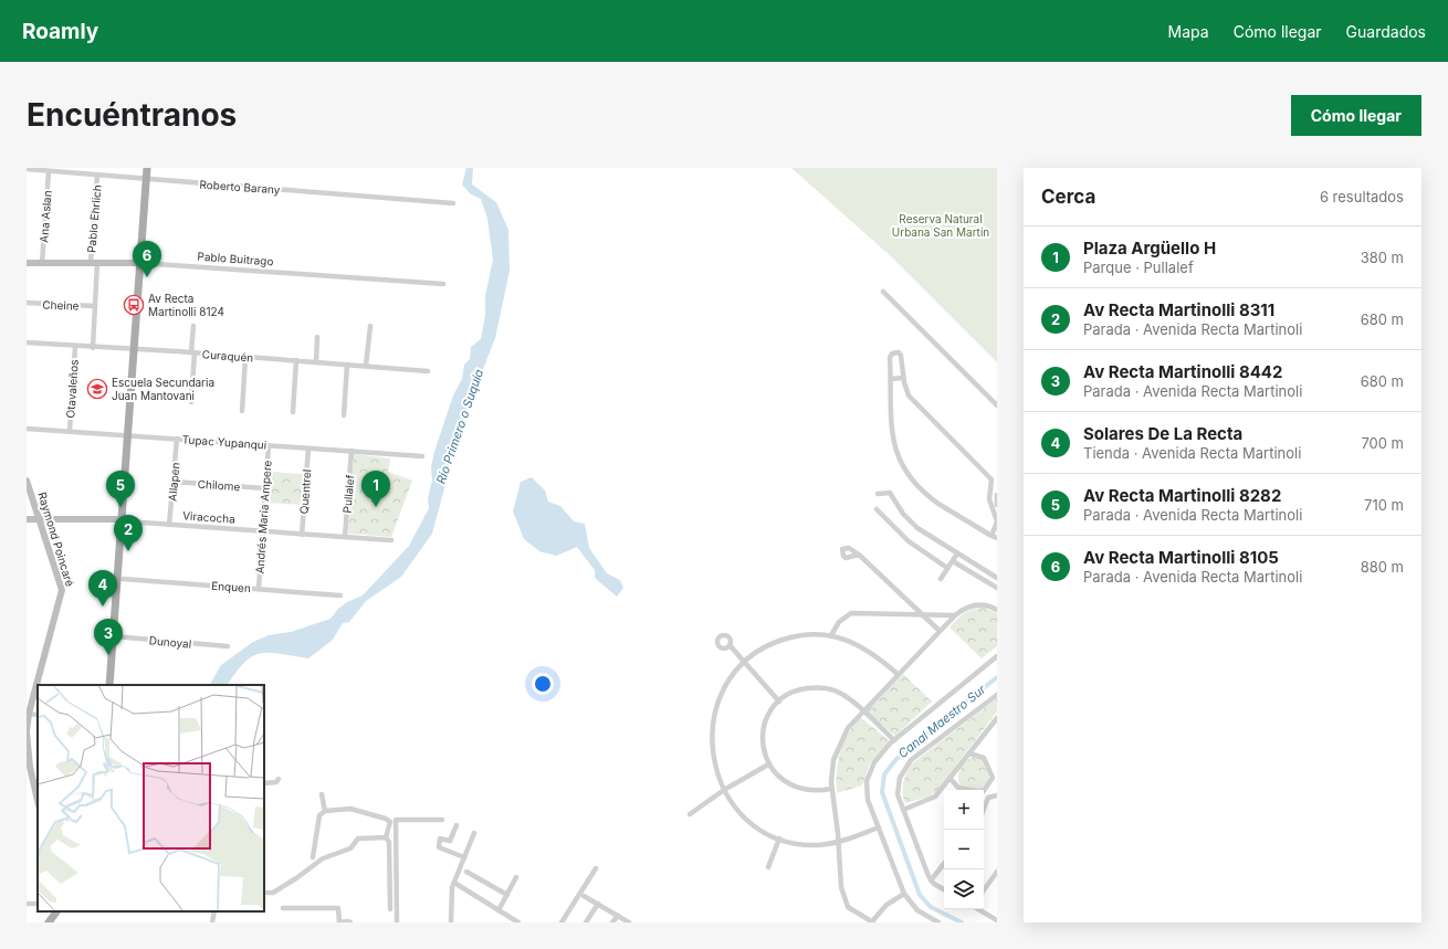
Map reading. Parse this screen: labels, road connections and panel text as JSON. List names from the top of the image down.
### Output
{
  "streets": {
    "street": [
      "Roberto Barany",
      "Ana Aslan",
      "Pablo Ehrlich",
      "Pablo Buitrago",
      "Cheine",
      "Curaquén",
      "Otavaleños",
      "Tupac Yupanqui",
      "Allapen",
      "Chilome",
      "Quentrel",
      "Pullalef",
      "Viracocha",
      "Andrés María Ampere",
      "Raymond Poincaré",
      "Enquen",
      "Dunoyal"
    ]
  },
  "crossings": [
    ["Roberto Barany", "Ana Aslan"],
    ["Roberto Barany", "Pablo Ehrlich"],
    ["Ana Aslan", "Pablo Buitrago"],
    ["Pablo Ehrlich", "Pablo Buitrago"],
    ["Pablo Ehrlich", "Cheine"],
    ["Pablo Ehrlich", "Curaquén"],
    ["Curaquén", "Otavaleños"],
    ["Otavaleños", "Tupac Yupanqui"],
    ["Tupac Yupanqui", "Allapen"],
    ["Tupac Yupanqui", "Quentrel"],
    ["Tupac Yupanqui", "Pullalef"],
    ["Tupac Yupanqui", "Andrés María Ampere"],
    ["Allapen", "Chilome"],
    ["Allapen", "Viracocha"],
    ["Chilome", "Andrés María Ampere"],
    ["Quentrel", "Viracocha"],
    ["Pullalef", "Viracocha"],
    ["Viracocha", "Andrés María Ampere"],
    ["Viracocha", "Raymond Poincaré"],
    ["Andrés María Ampere", "Enquen"]
  ],
  "water": ["Río Primero o Suquía", "Canal Maestro Sur"],
  "parks": ["Reserva Natural Urbana San Martín"],
  "places": {
    "bus stop": ["Av Recta Martinolli 8124"],
    "school or university": ["Escuela Secundaria Juan Mantovani"]
  },
  "page": {
    "header": "Roamly",
    "nav": ["Mapa", "Cómo llegar", "Guardados"],
    "buttons": "Cómo llegar",
    "title": "Encuéntranos",
    "heading": ["Cerca", "6 resultados"],
    "list": [
      {
        "mark": "1",
        "name": "Plaza Argüello H",
        "note": "Parque · Pullalef",
        "value": "380 m"
      },
      {
        "mark": "2",
        "name": "Av Recta Martinolli 8311",
        "note": "Parada · Avenida Recta Martinoli",
        "value": "680 m"
      },
      {
        "mark": "3",
        "name": "Av Recta Martinolli 8442",
        "note": "Parada · Avenida Recta Martinoli",
        "value": "680 m"
      },
      {
        "mark": "4",
        "name": "Solares De La Recta",
        "note": "Tienda · Avenida Recta Martinoli",
        "value": "700 m"
      },
      {
        "mark": "5",
        "name": "Av Recta Martinolli 8282",
        "note": "Parada · Avenida Recta Martinoli",
        "value": "710 m"
      },
      {
        "mark": "6",
        "name": "Av Recta Martinolli 8105",
        "note": "Parada · Avenida Recta Martinoli",
        "value": "880 m"
      }
    ],
    "pins": [
      "6",
      "1",
      "5",
      "2",
      "4",
      "3"
    ],
    "map_buttons": ["+", "−"]
  }
}
